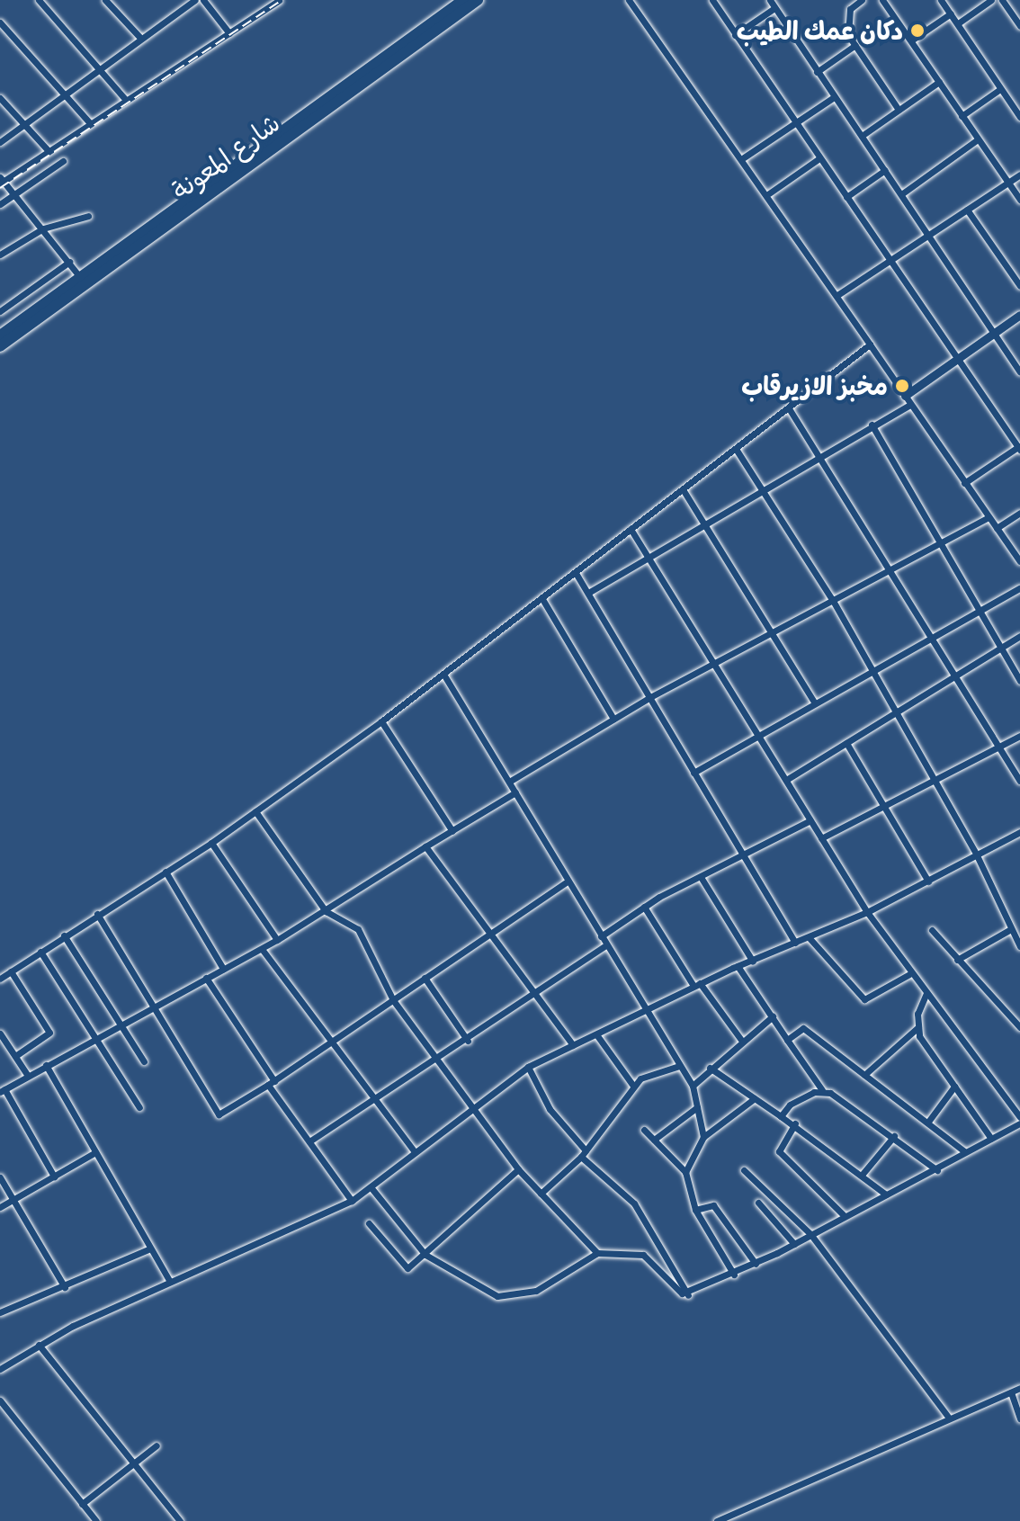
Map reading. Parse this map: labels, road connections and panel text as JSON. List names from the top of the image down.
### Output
{
  "streets": {
    "highway": ["شارع المعونة"]
  },
  "places": ["دكان عمك الطيب", "مخبز الازيرقاب"]
}
